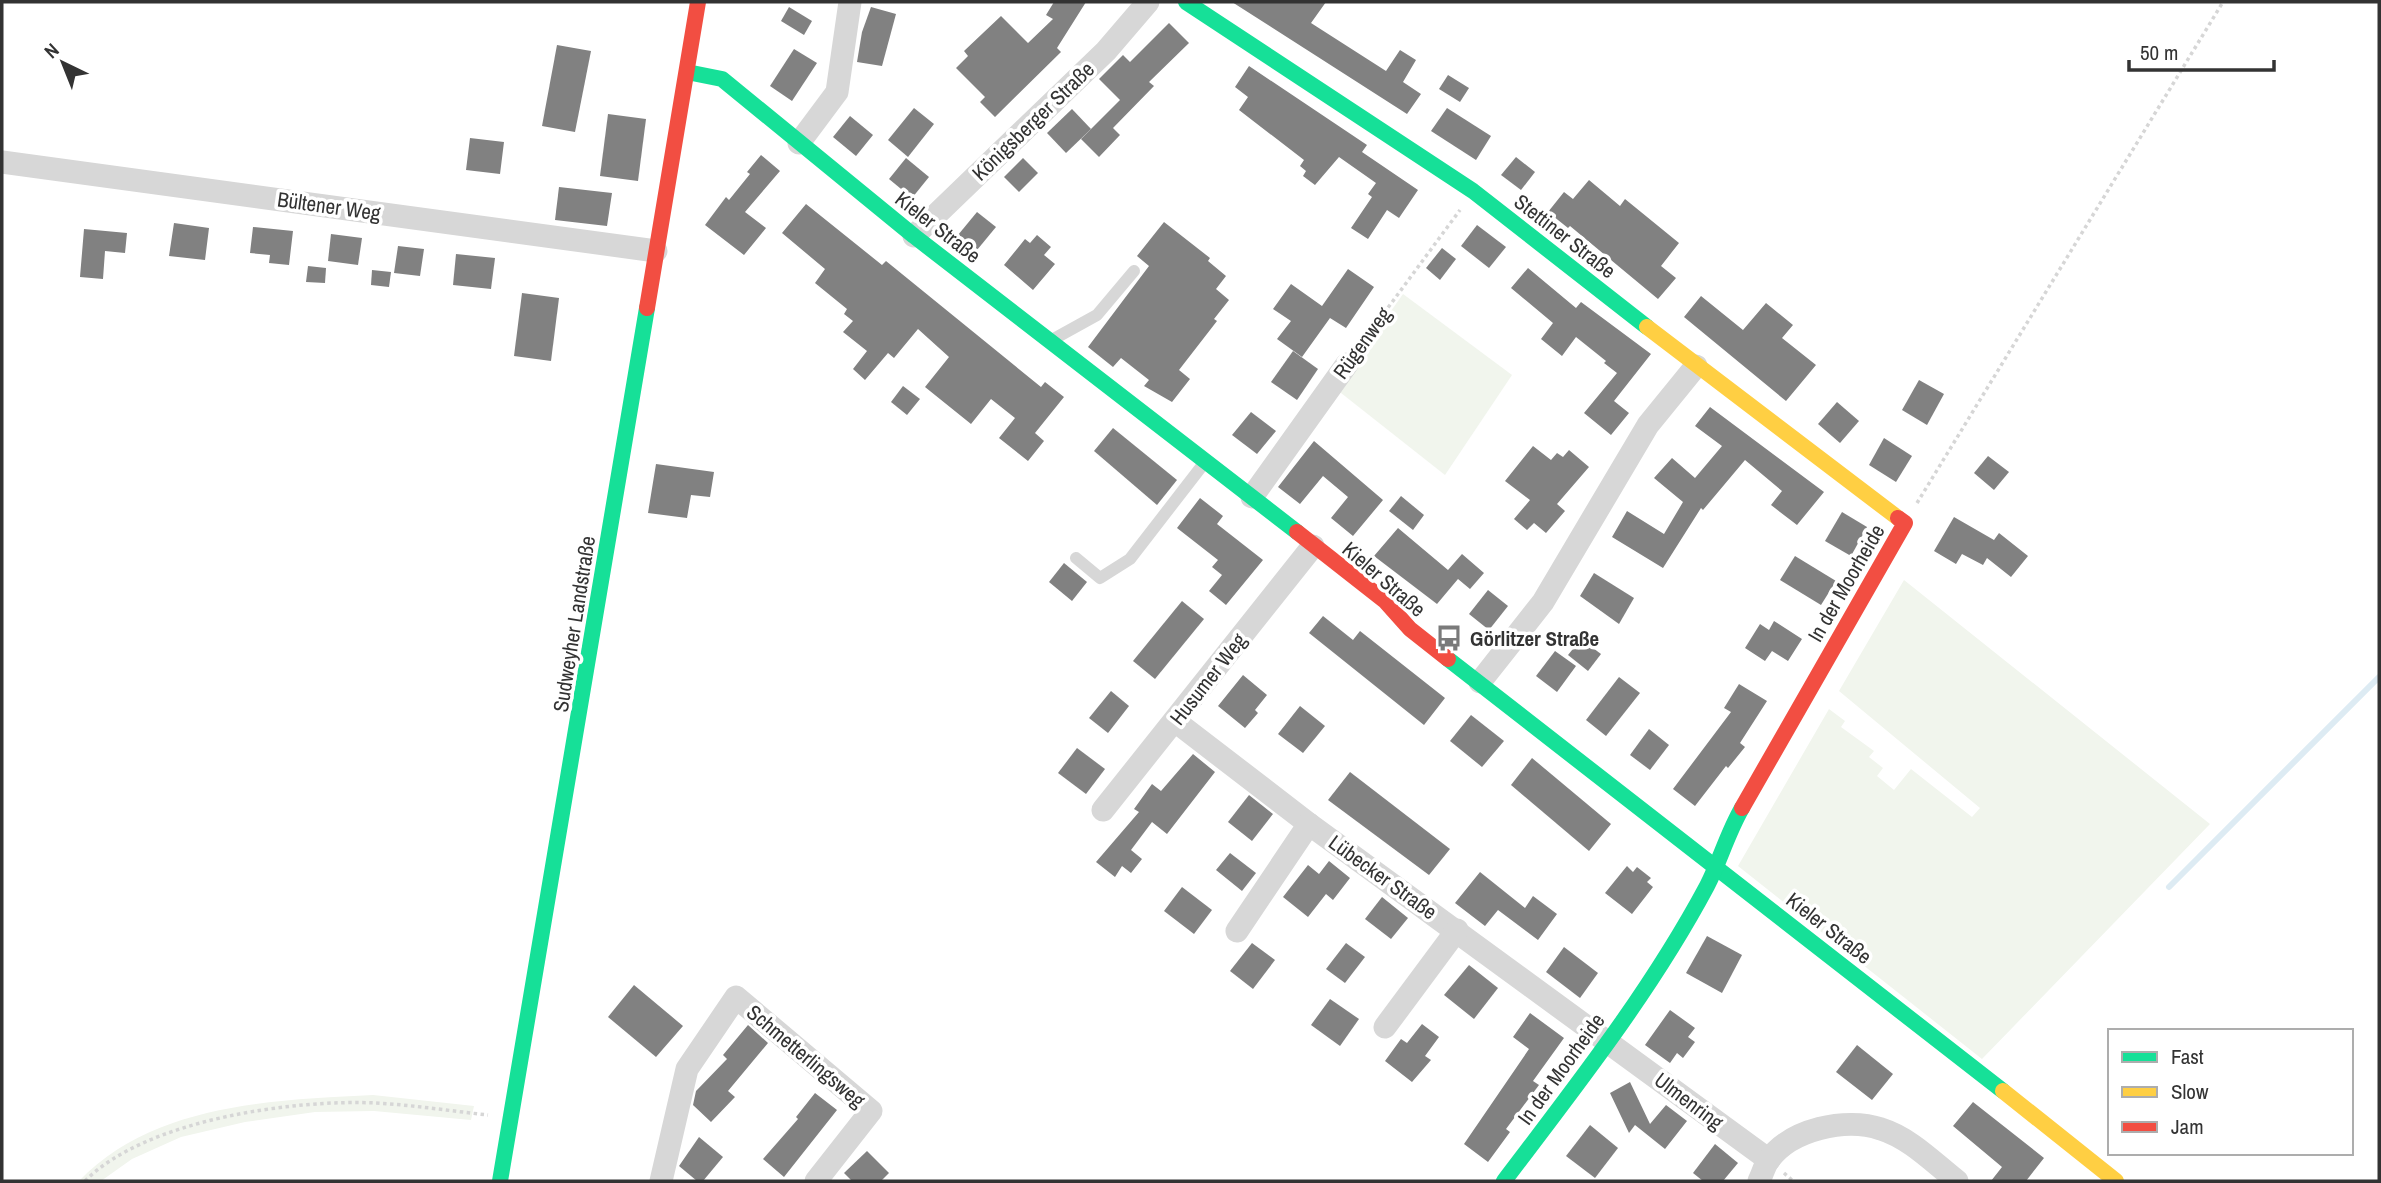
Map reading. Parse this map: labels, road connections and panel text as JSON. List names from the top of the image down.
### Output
{
  "streets": {
    "street": [
      "Königsberger Straße",
      "Bültener Weg",
      "Kieler Straße",
      "Stettiner Straße",
      "Rügenweg",
      "In der Moorheide",
      "Sudweyher Landstraße",
      "Husumer Weg",
      "Lübecker Straße",
      "Schmetterlingsweg",
      "Ulmenring"
    ]
  },
  "crossings": [
    ["Königsberger Straße", "Kieler Straße"],
    ["Bültener Weg", "Sudweyher Landstraße"],
    ["Kieler Straße", "Rügenweg"],
    ["Kieler Straße", "In der Moorheide"],
    ["Kieler Straße", "Sudweyher Landstraße"],
    ["Kieler Straße", "Husumer Weg"],
    ["Stettiner Straße", "Rügenweg"],
    ["Stettiner Straße", "In der Moorheide"],
    ["In der Moorheide", "Lübecker Straße"],
    ["In der Moorheide", "Ulmenring"],
    ["Husumer Weg", "Lübecker Straße"],
    ["Lübecker Straße", "Ulmenring"]
  ],
  "places": {
    "bus stop": ["Görlitzer Straße"]
  },
  "legend": ["Fast", "Slow", "Jam"],
  "scale_bar": "50 m",
  "north": "top left"
}
